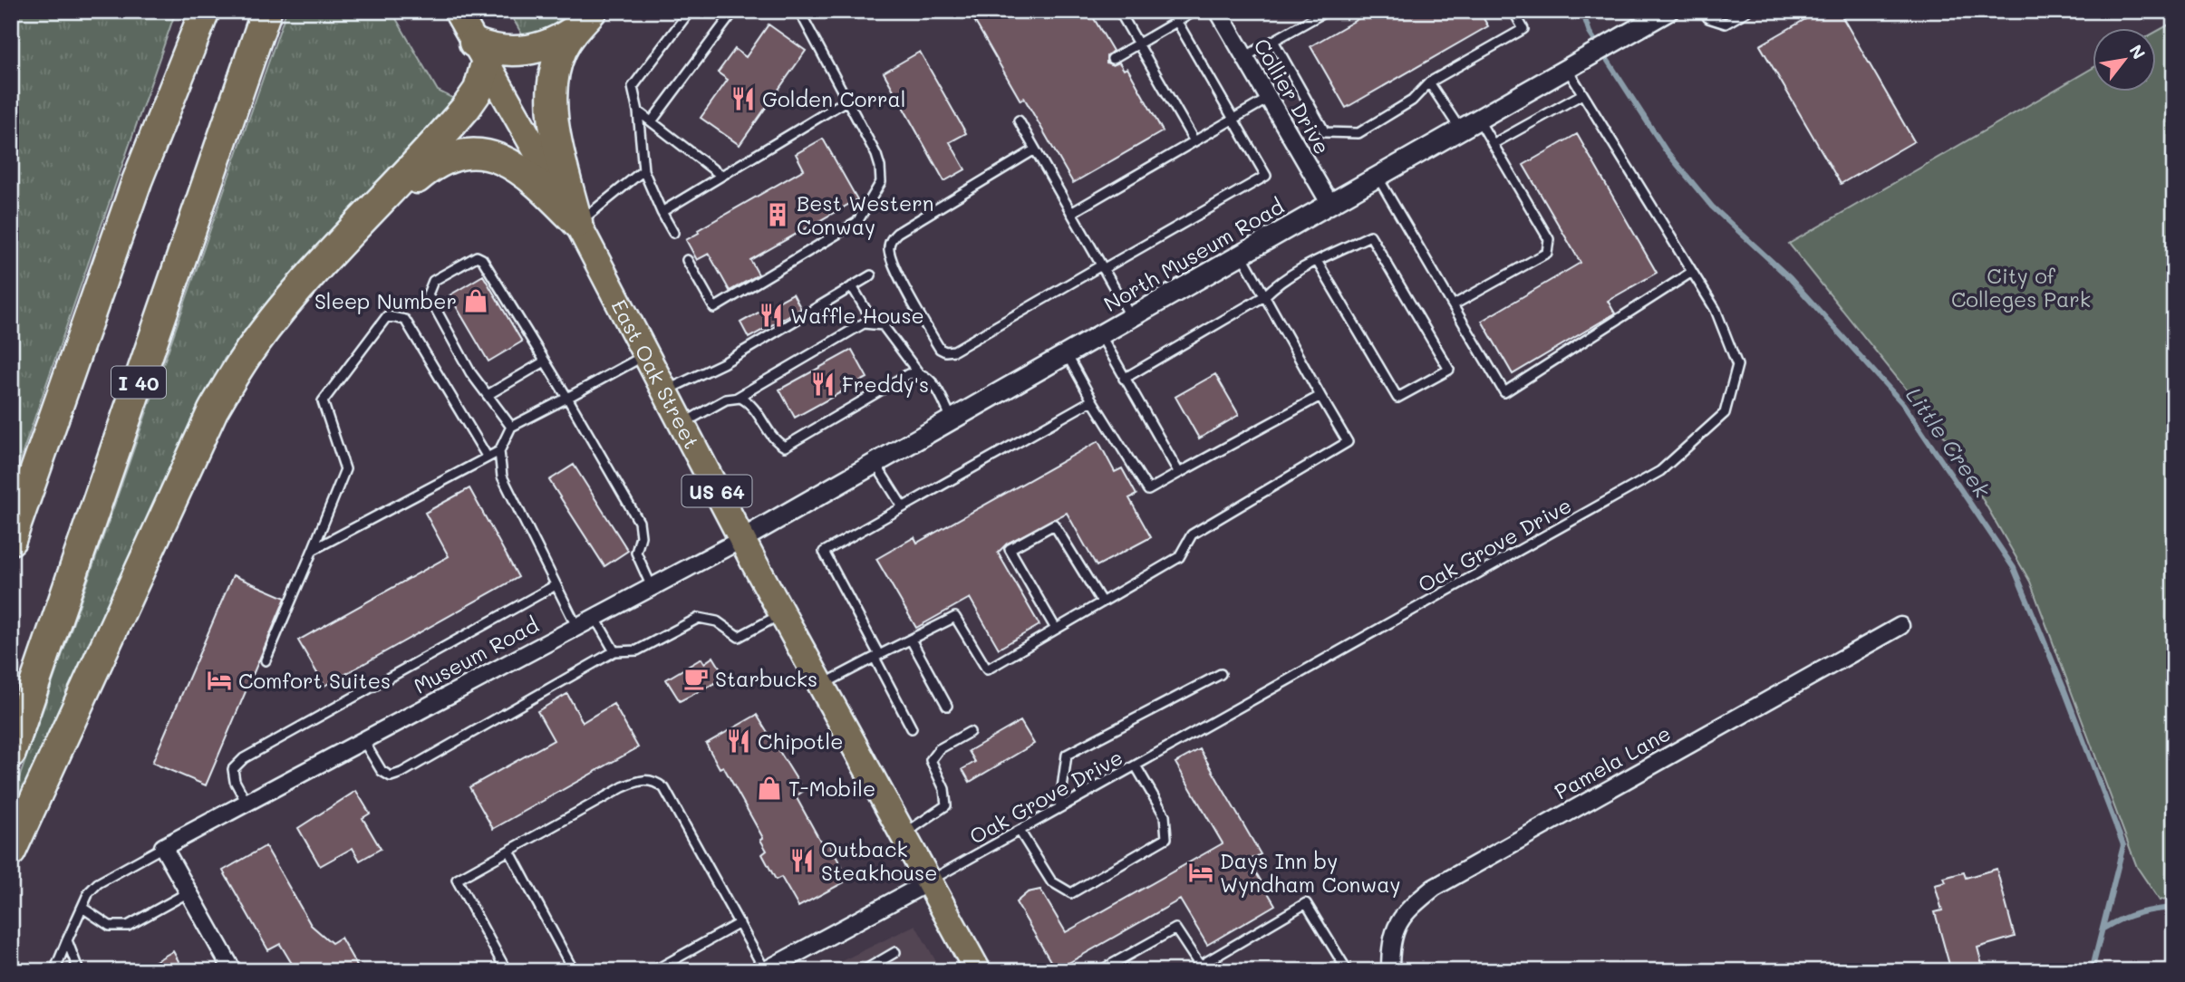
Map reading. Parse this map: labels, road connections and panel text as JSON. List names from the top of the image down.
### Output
{
  "streets": {
    "highway": ["East Oak Street", "I 40", "US 64"],
    "street": [
      "Collier Drive",
      "North Museum Road",
      "Museum Road",
      "Pamela Lane"
    ],
    "lane": ["Oak Grove Drive"]
  },
  "crossings": [
    ["Collier Drive", "North Museum Road"],
    ["North Museum Road", "East Oak Street"],
    ["North Museum Road", "Oak Grove Drive"],
    ["North Museum Road", "Museum Road"],
    ["East Oak Street", "Oak Grove Drive"],
    ["East Oak Street", "Museum Road"]
  ],
  "water": ["Little Creek"],
  "parks": ["City of Colleges Park"],
  "places": {
    "restaurant": [
      "Golden Corral",
      "Waffle House",
      "Freddy's",
      "Chipotle",
      "Outback Steakhouse"
    ],
    "building": ["Best Western Conway"],
    "shop": ["Sleep Number", "T-Mobile"],
    "cafe": ["Starbucks"],
    "hotel": ["Comfort Suites", "Days Inn by Wyndham Conway"]
  },
  "north": "top right"
}
